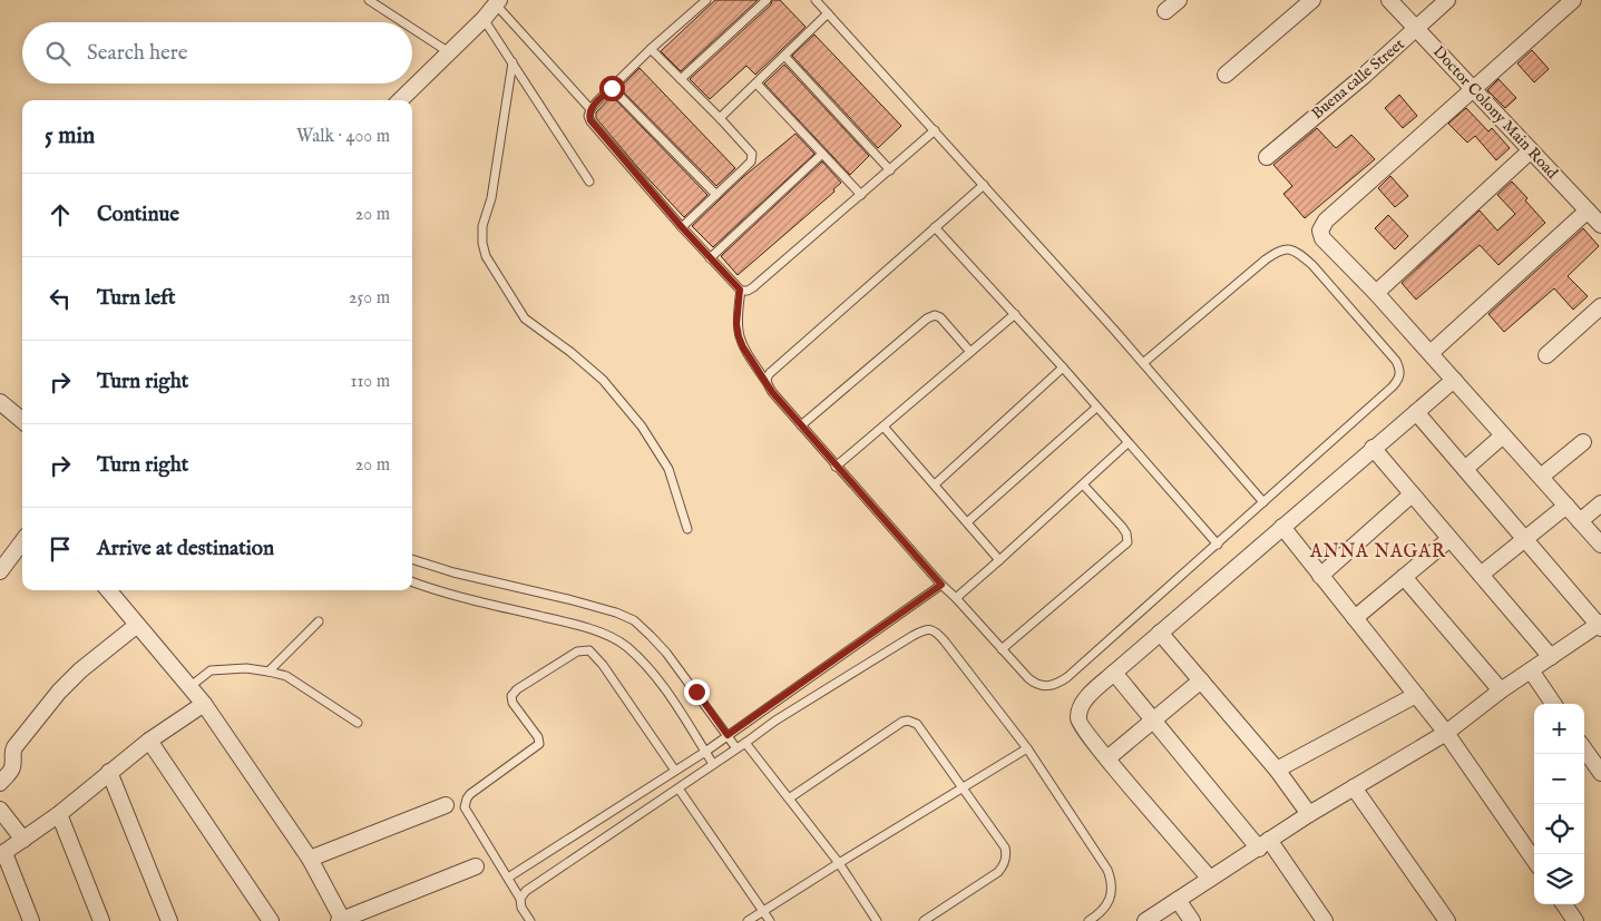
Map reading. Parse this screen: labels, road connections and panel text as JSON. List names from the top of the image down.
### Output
{
  "streets": {
    "street": ["Buena calle Street", "Doctor Colony Main Road"]
  },
  "crossings": [
    ["Buena calle Street", "Doctor Colony Main Road"]
  ],
  "districts": ["ANNA NAGAR"],
  "page": {
    "search": "Search here",
    "heading": ["5 min", "Walk · 400 m"],
    "list": [
      ["Continue", "20 m"],
      ["Turn left", "250 m"],
      ["Turn right", "110 m"],
      ["Turn right", "20 m"],
      "Arrive at destination"
    ],
    "map_buttons": ["+", "−"]
  }
}
